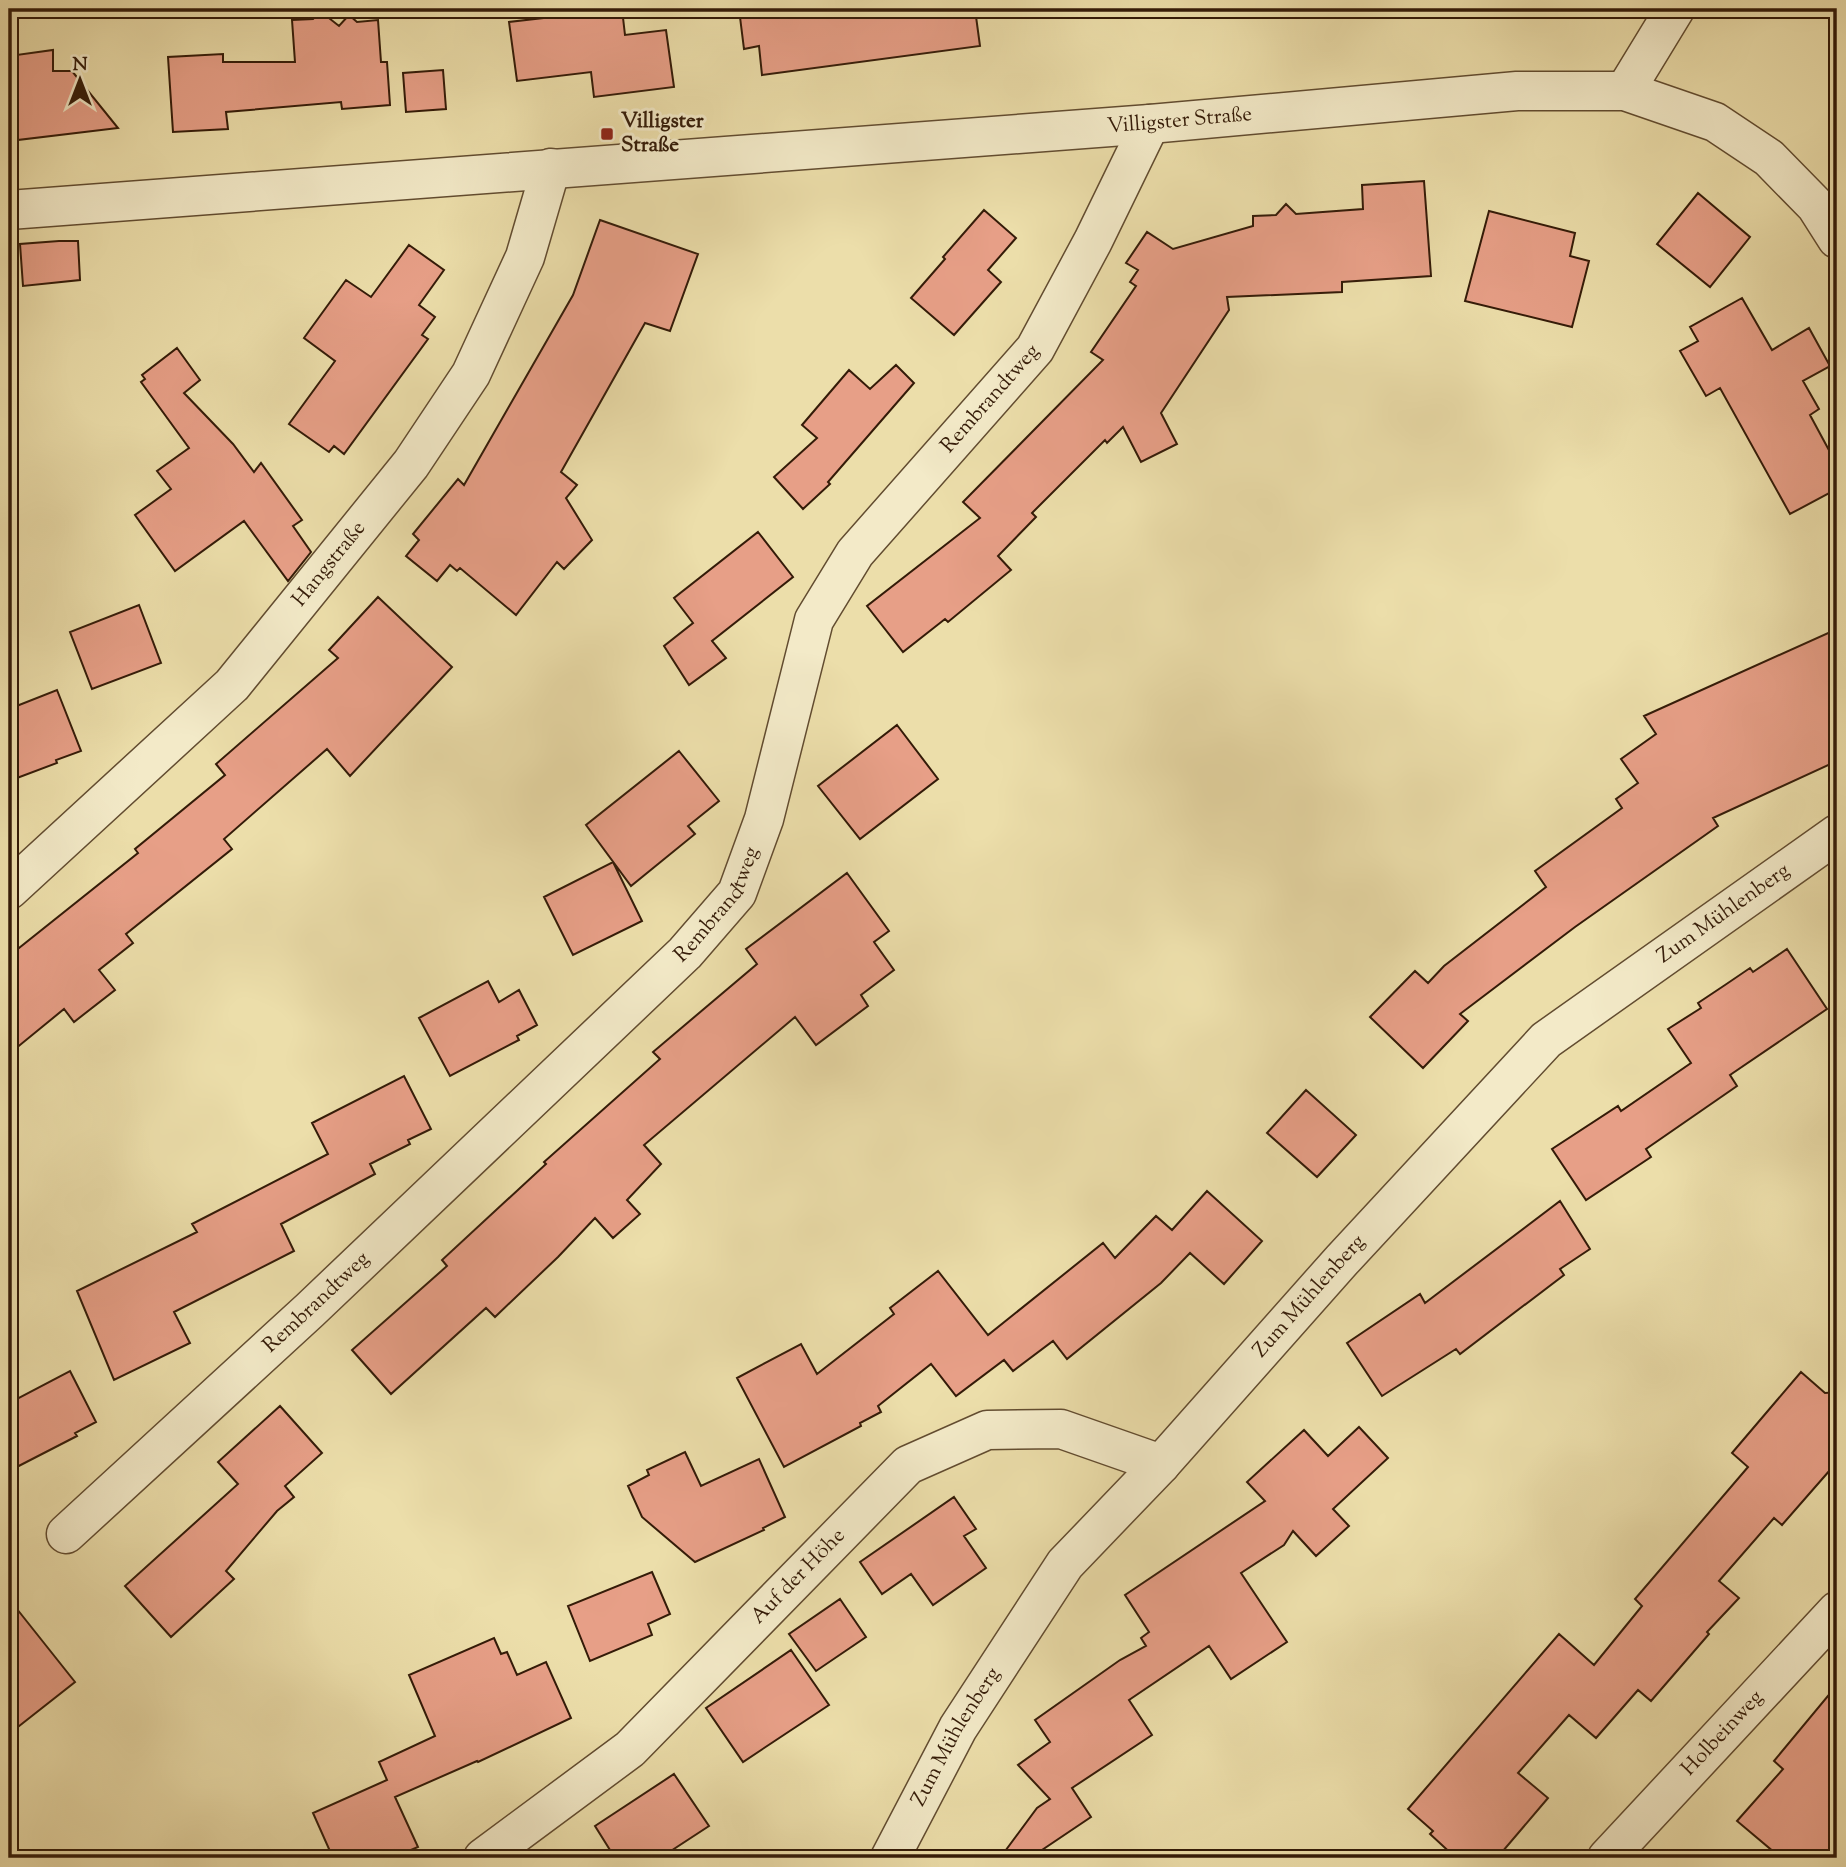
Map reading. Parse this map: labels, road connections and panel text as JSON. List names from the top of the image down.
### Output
{
  "streets": {
    "street": [
      "Villigster Straße",
      "Rembrandtweg",
      "Hangstraße",
      "Zum Mühlenberg",
      "Auf der Höhe",
      "Holbeinweg"
    ]
  },
  "crossings": [
    ["Villigster Straße", "Rembrandtweg"],
    ["Villigster Straße", "Hangstraße"],
    ["Zum Mühlenberg", "Auf der Höhe"]
  ],
  "places": {
    "transit": ["Villigster Straße"]
  },
  "north": "top"
}
